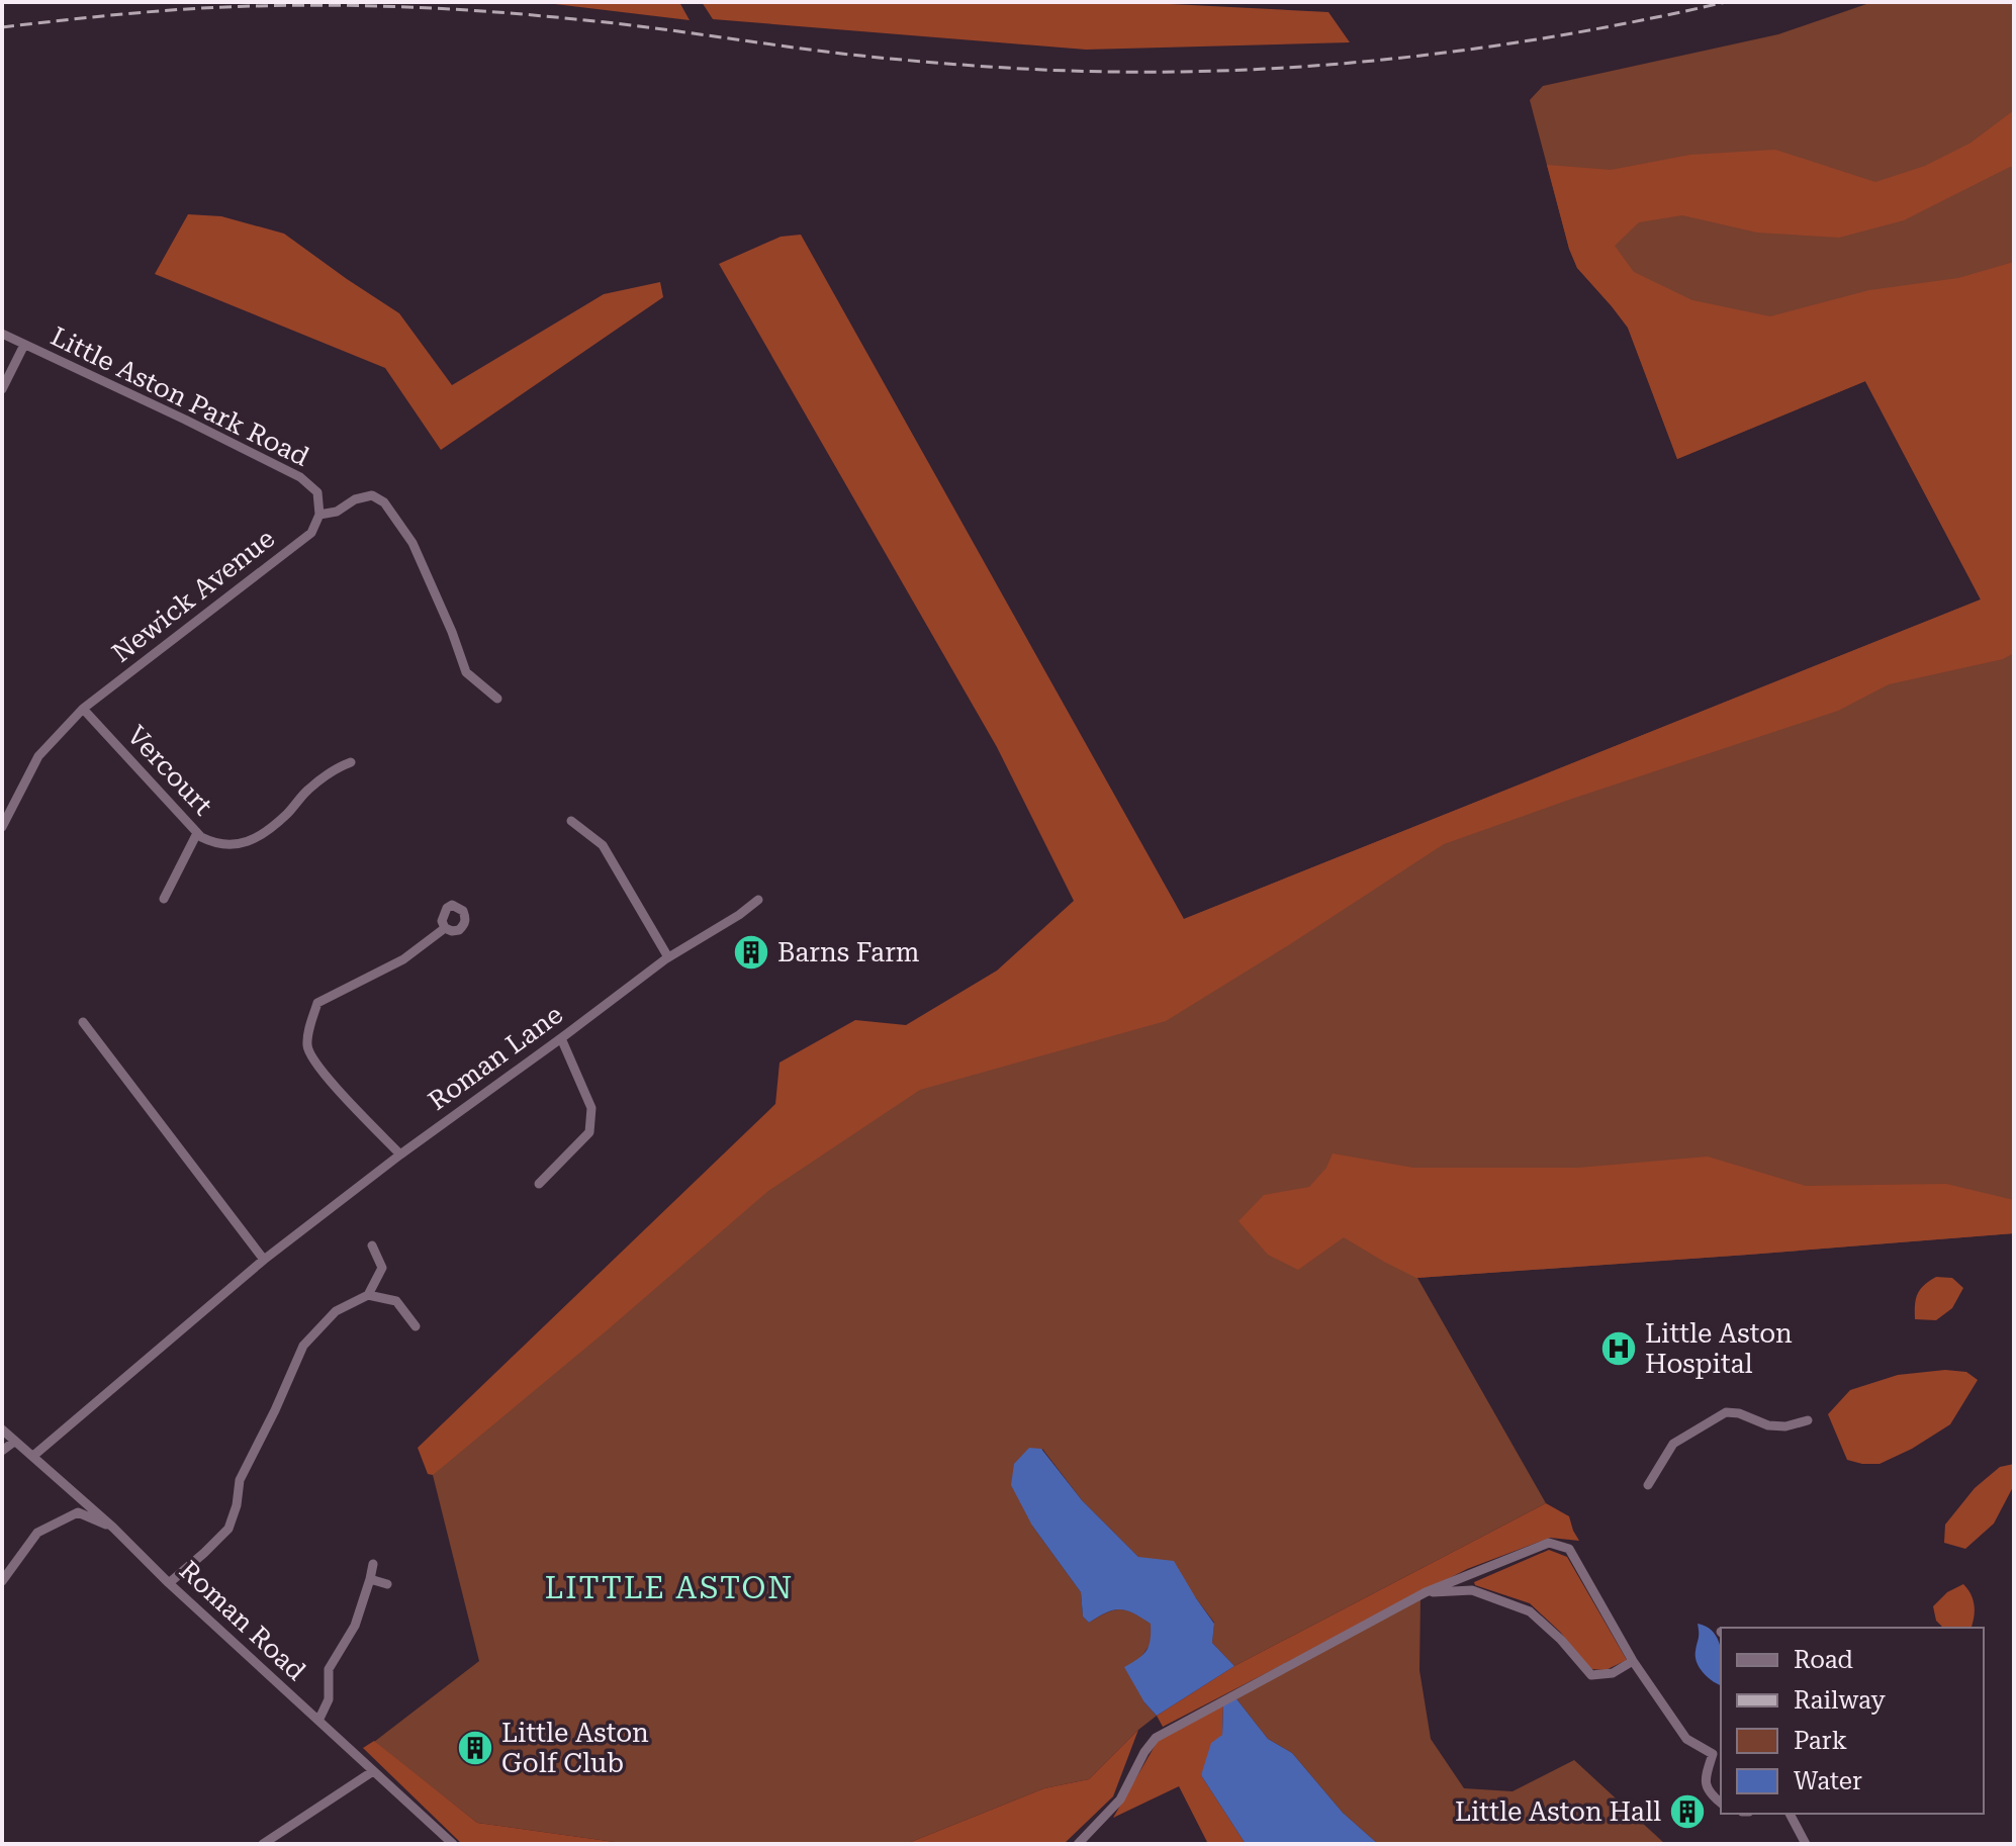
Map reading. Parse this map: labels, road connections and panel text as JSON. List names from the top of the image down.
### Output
{
  "streets": {
    "street": [
      "Little Aston Park Road",
      "Newick Avenue",
      "Vercourt",
      "Roman Lane",
      "Roman Road"
    ]
  },
  "crossings": [
    ["Little Aston Park Road", "Newick Avenue"],
    ["Newick Avenue", "Vercourt"],
    ["Roman Lane", "Roman Road"]
  ],
  "districts": ["LITTLE ASTON"],
  "places": {
    "building": ["Barns Farm", "Little Aston Golf Club", "Little Aston Hall"],
    "hospital": ["Little Aston Hospital"]
  },
  "legend": [
    "Road",
    "Railway",
    "Park",
    "Water"
  ]
}
